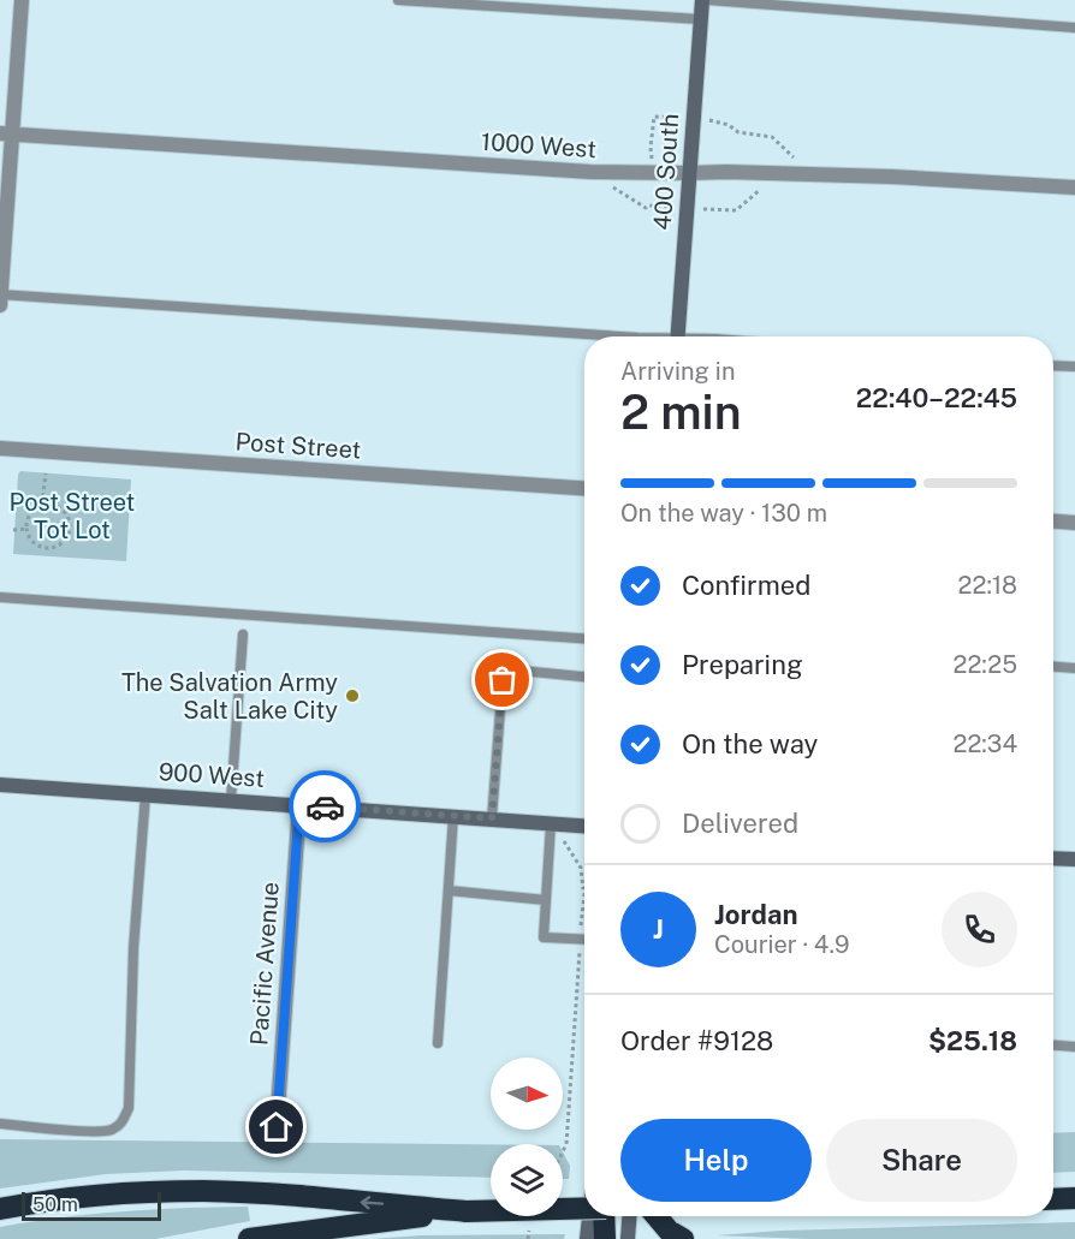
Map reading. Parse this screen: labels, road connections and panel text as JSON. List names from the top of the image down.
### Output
{
  "streets": {
    "main road": ["400 South", "900 West"],
    "street": ["1000 West", "Post Street", "Pacific Avenue"]
  },
  "crossings": [
    ["1000 West", "400 South"],
    ["900 West", "Pacific Avenue"]
  ],
  "parks": ["Post Street Tot Lot"],
  "places": ["The Salvation Army Salt Lake City"],
  "scale_bar": "50 m",
  "north": "right",
  "page": {
    "heading": ["2 min", "Arriving in", "22:40–22:45"],
    "panel": [
      "Jordan",
      "Courier · 4.9",
      "Order #9128",
      "$25.18"
    ],
    "bar": "On the way · 130 m",
    "list": [
      ["Confirmed", "22:18"],
      ["Preparing", "22:25"],
      ["On the way", "22:34"],
      "Delivered"
    ],
    "round": "J",
    "buttons": ["Help", "Share"],
    "scale": "50 m"
  }
}
